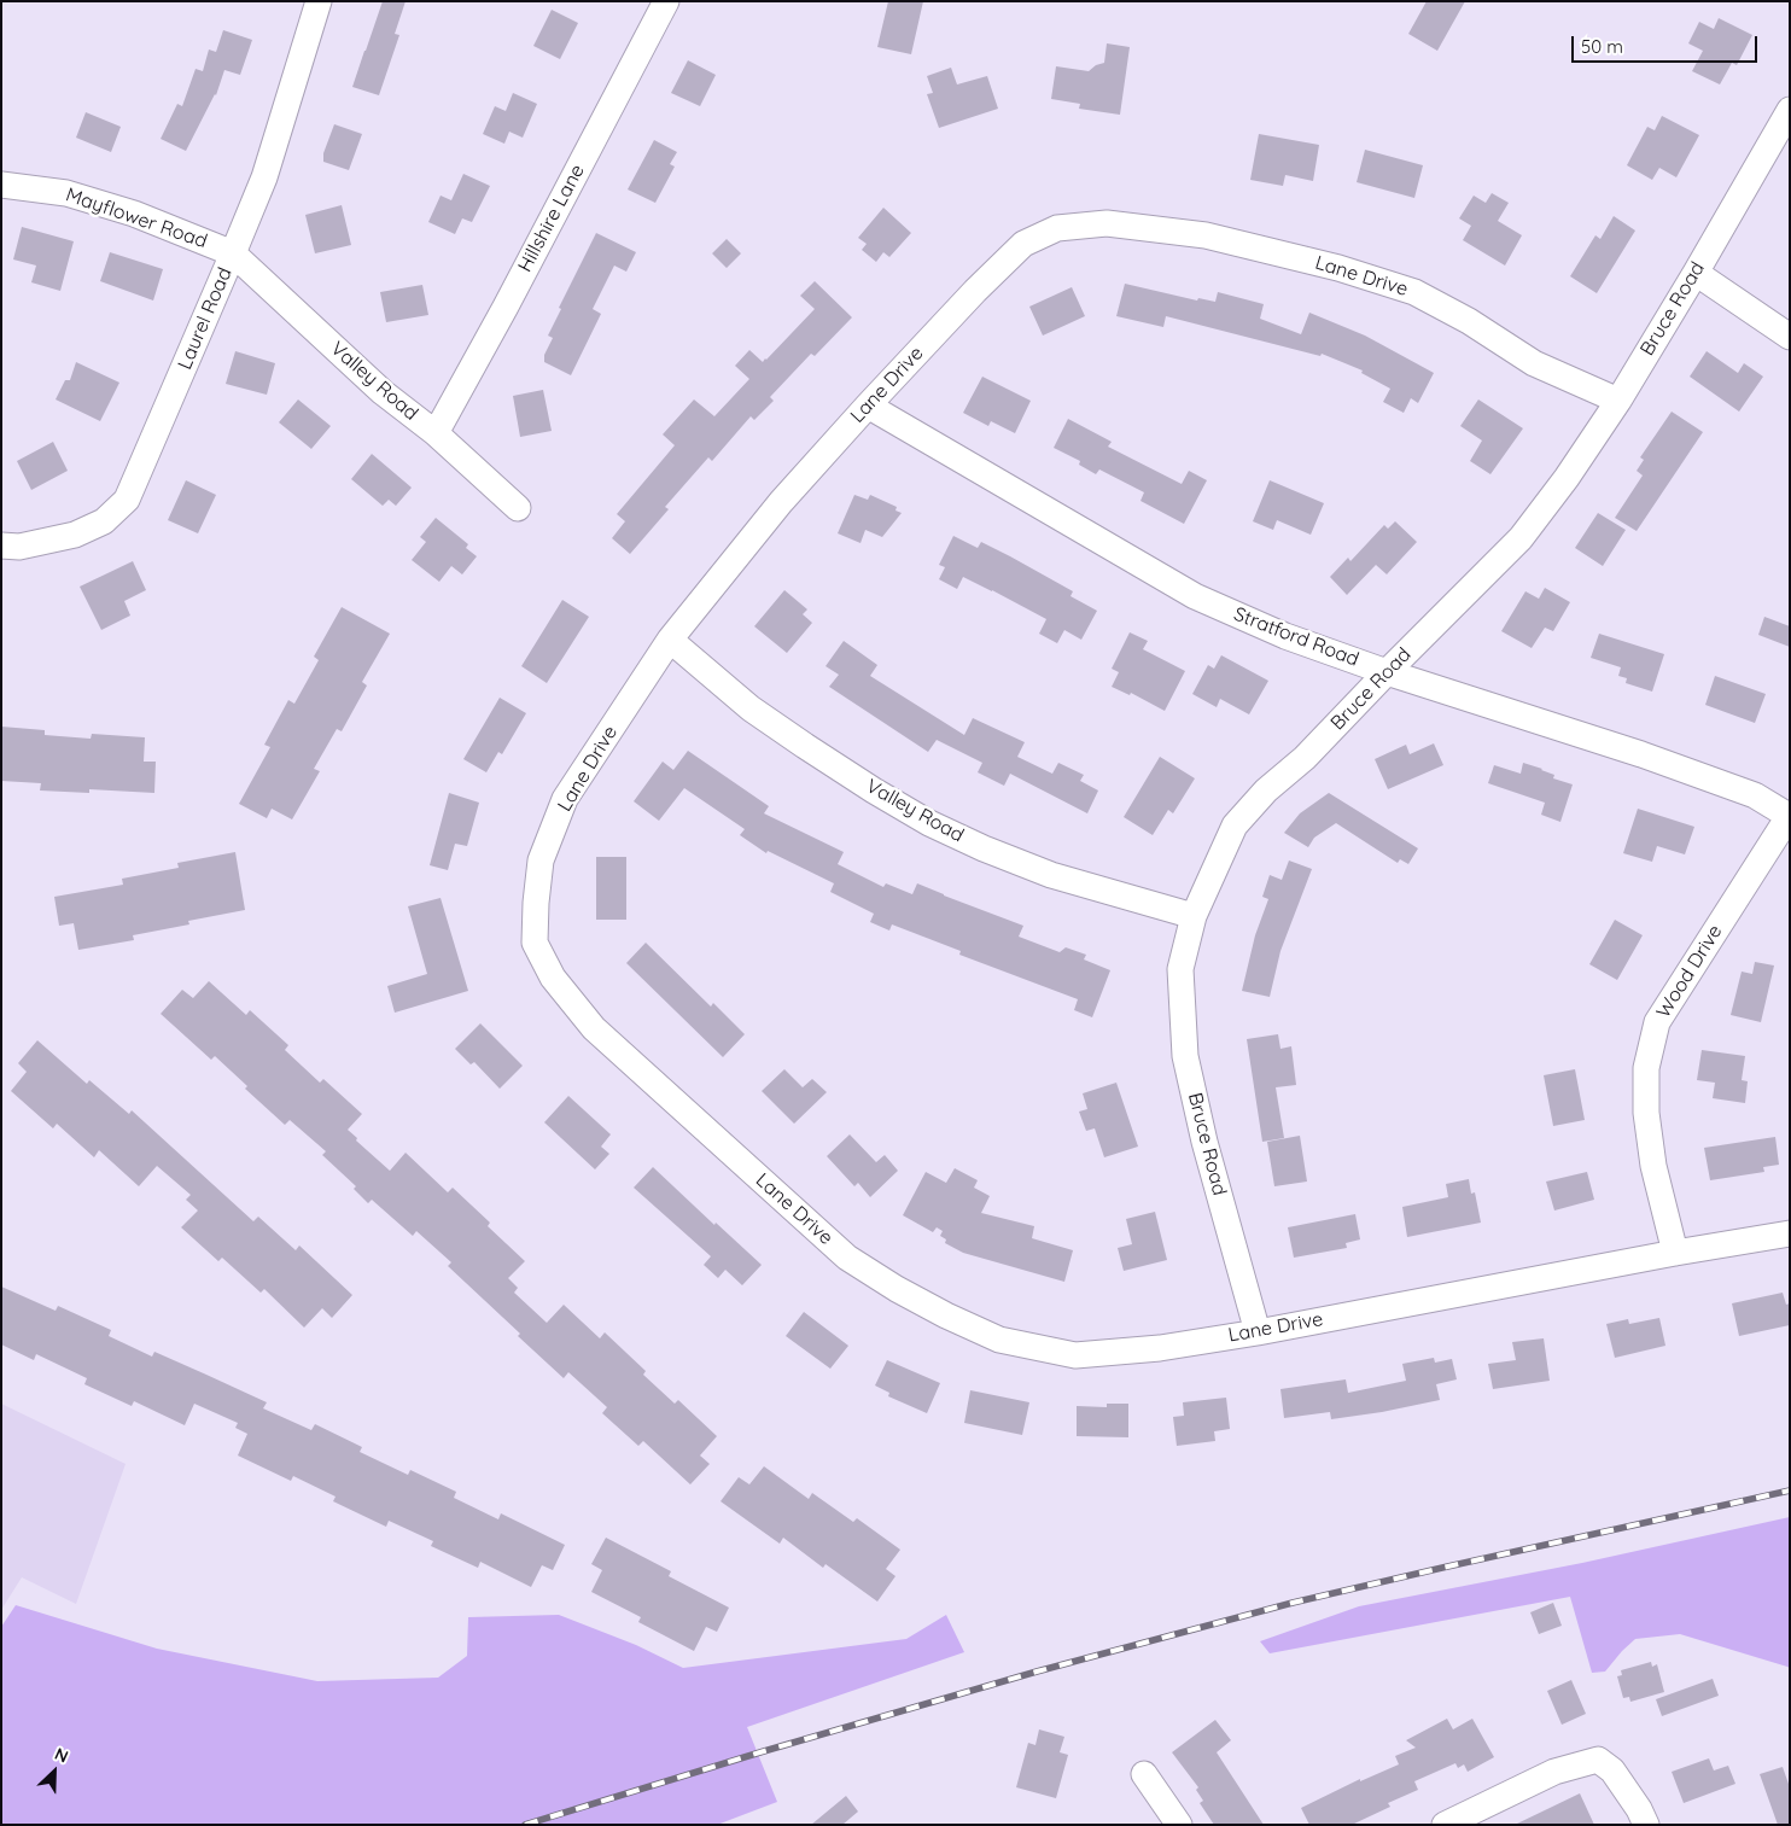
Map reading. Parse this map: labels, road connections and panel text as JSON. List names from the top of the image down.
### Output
{
  "streets": {
    "street": [
      "Mayflower Road",
      "Hillshire Lane",
      "Lane Drive",
      "Bruce Road",
      "Laurel Road",
      "Valley Road",
      "Stratford Road",
      "Wood Drive"
    ]
  },
  "crossings": [
    ["Mayflower Road", "Laurel Road"],
    ["Mayflower Road", "Valley Road"],
    ["Hillshire Lane", "Valley Road"],
    ["Lane Drive", "Bruce Road"],
    ["Lane Drive", "Valley Road"],
    ["Lane Drive", "Stratford Road"],
    ["Lane Drive", "Wood Drive"],
    ["Bruce Road", "Valley Road"],
    ["Bruce Road", "Stratford Road"],
    ["Laurel Road", "Valley Road"],
    ["Stratford Road", "Wood Drive"]
  ],
  "scale_bar": "50 m",
  "north": "top right"
}
